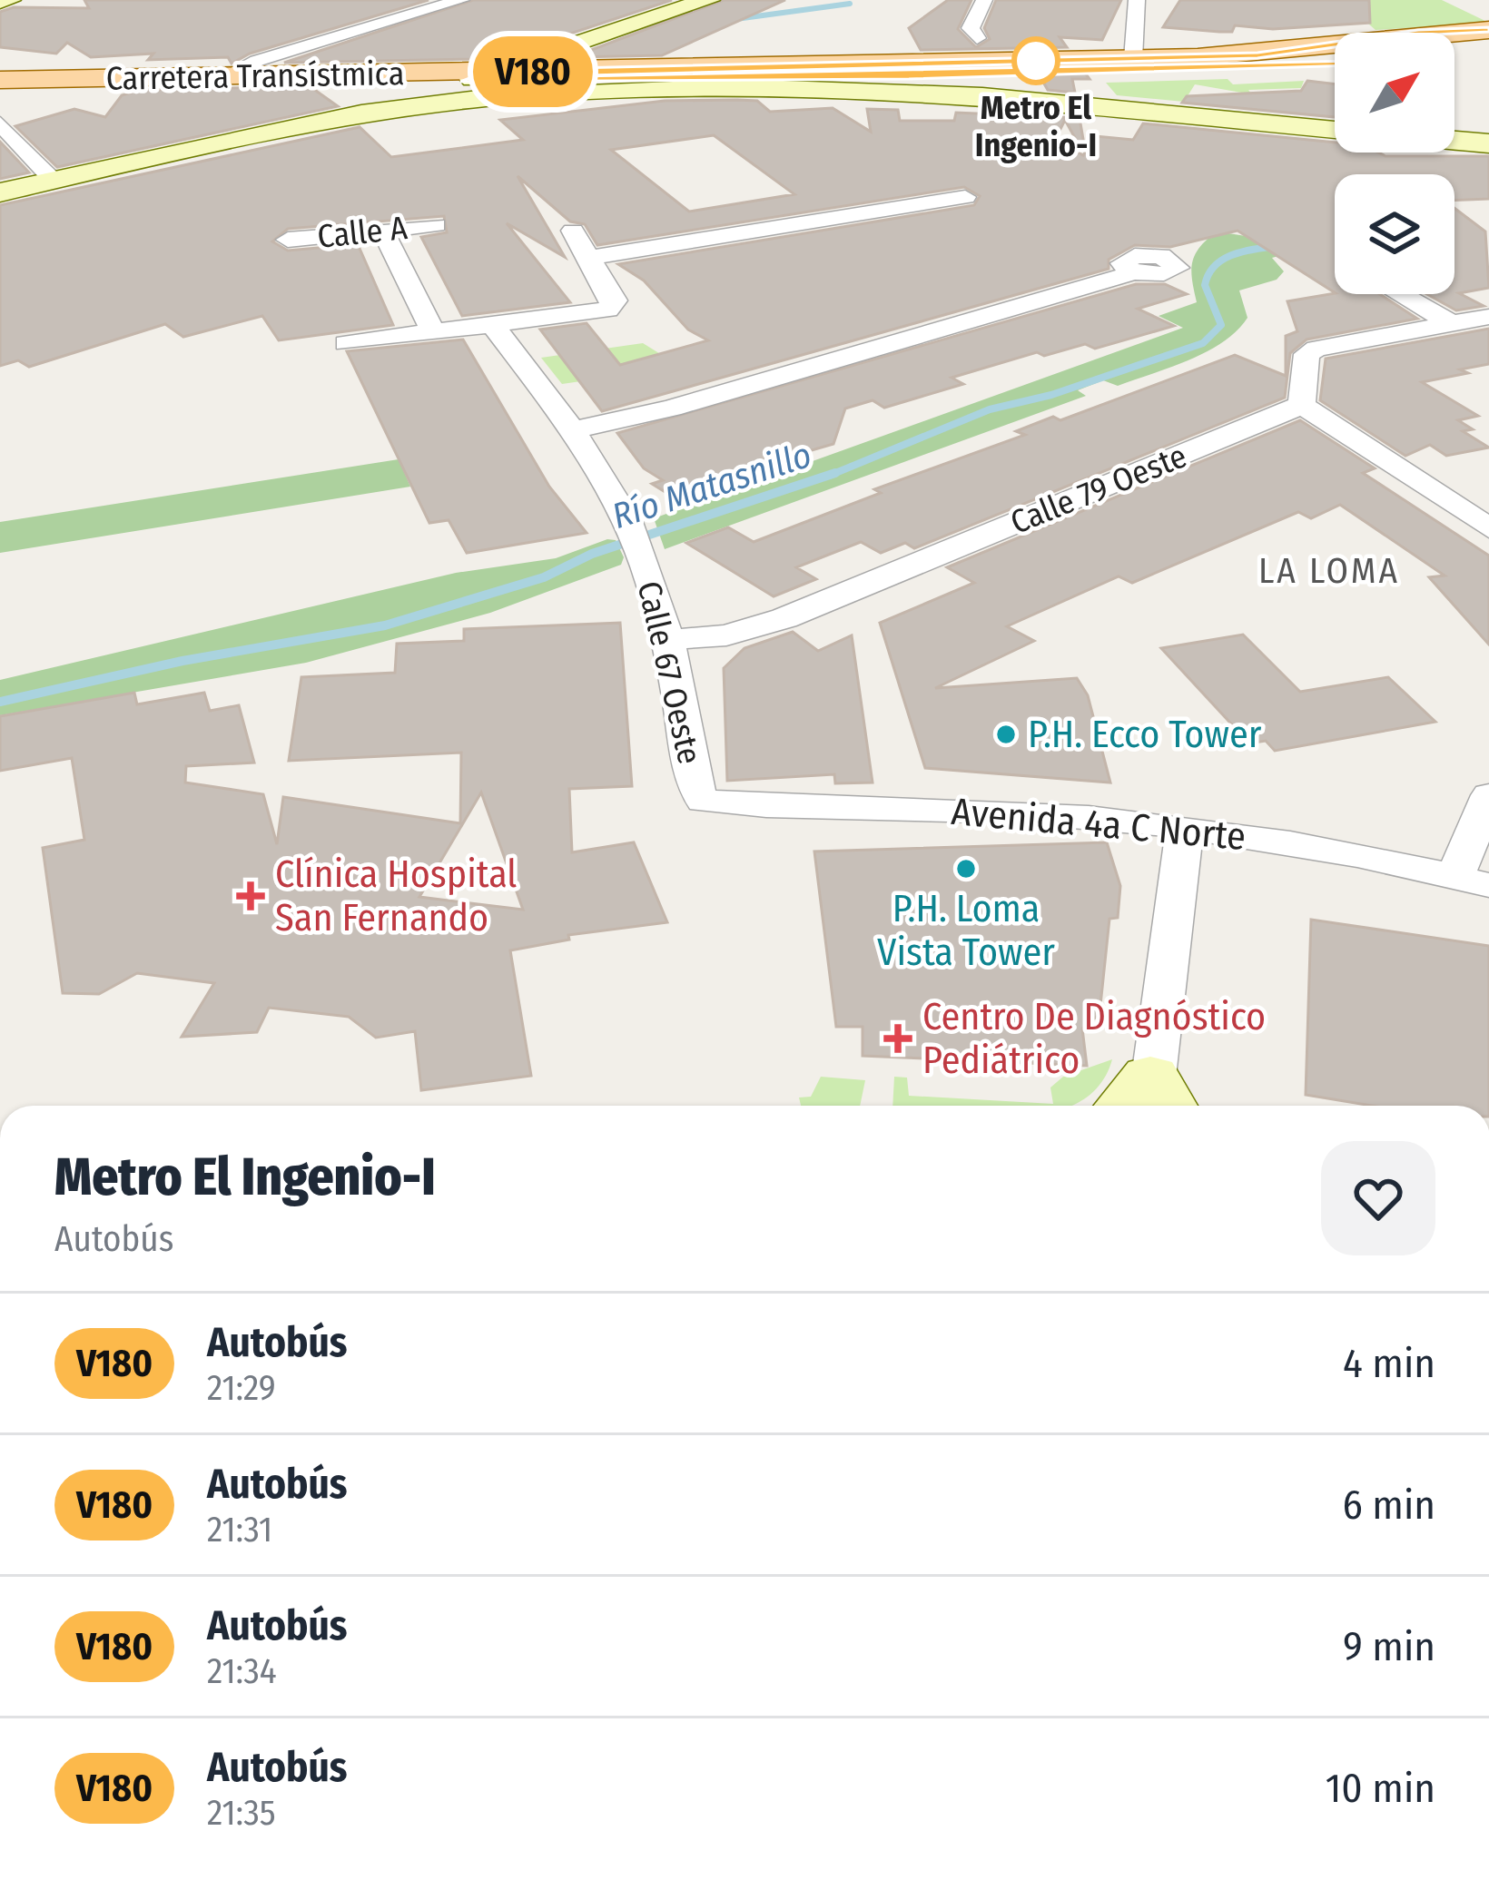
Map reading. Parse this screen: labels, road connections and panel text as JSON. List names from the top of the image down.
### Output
{
  "streets": {
    "main road": ["Carretera Transístmica"],
    "street": [
      "Calle A",
      "Calle 79 Oeste",
      "Calle 67 Oeste",
      "Avenida 4a C Norte"
    ]
  },
  "crossings": [
    ["Calle 79 Oeste", "Calle 67 Oeste"],
    ["Calle 67 Oeste", "Avenida 4a C Norte"]
  ],
  "districts": ["LA LOMA"],
  "water": ["Río Matasnillo"],
  "places": {
    "other": ["Metro El Ingenio-I", "P.H. Ecco Tower", "P.H. Loma Vista Tower"],
    "health": ["Clínica Hospital San Fernando", "Centro De Diagnóstico Pediátrico"]
  },
  "lines": ["bus line V180"],
  "north": "top right",
  "page": {
    "on_map": "V180",
    "heading": ["Metro El Ingenio-I", "Autobús"],
    "list": [
      {
        "mark": "V180",
        "name": "Autobús",
        "note": "21:29",
        "value": "4 min"
      },
      {
        "mark": "V180",
        "name": "Autobús",
        "note": "21:31",
        "value": "6 min"
      },
      {
        "mark": "V180",
        "name": "Autobús",
        "note": "21:34",
        "value": "9 min"
      },
      {
        "mark": "V180",
        "name": "Autobús",
        "note": "21:35",
        "value": "10 min"
      }
    ]
  }
}
